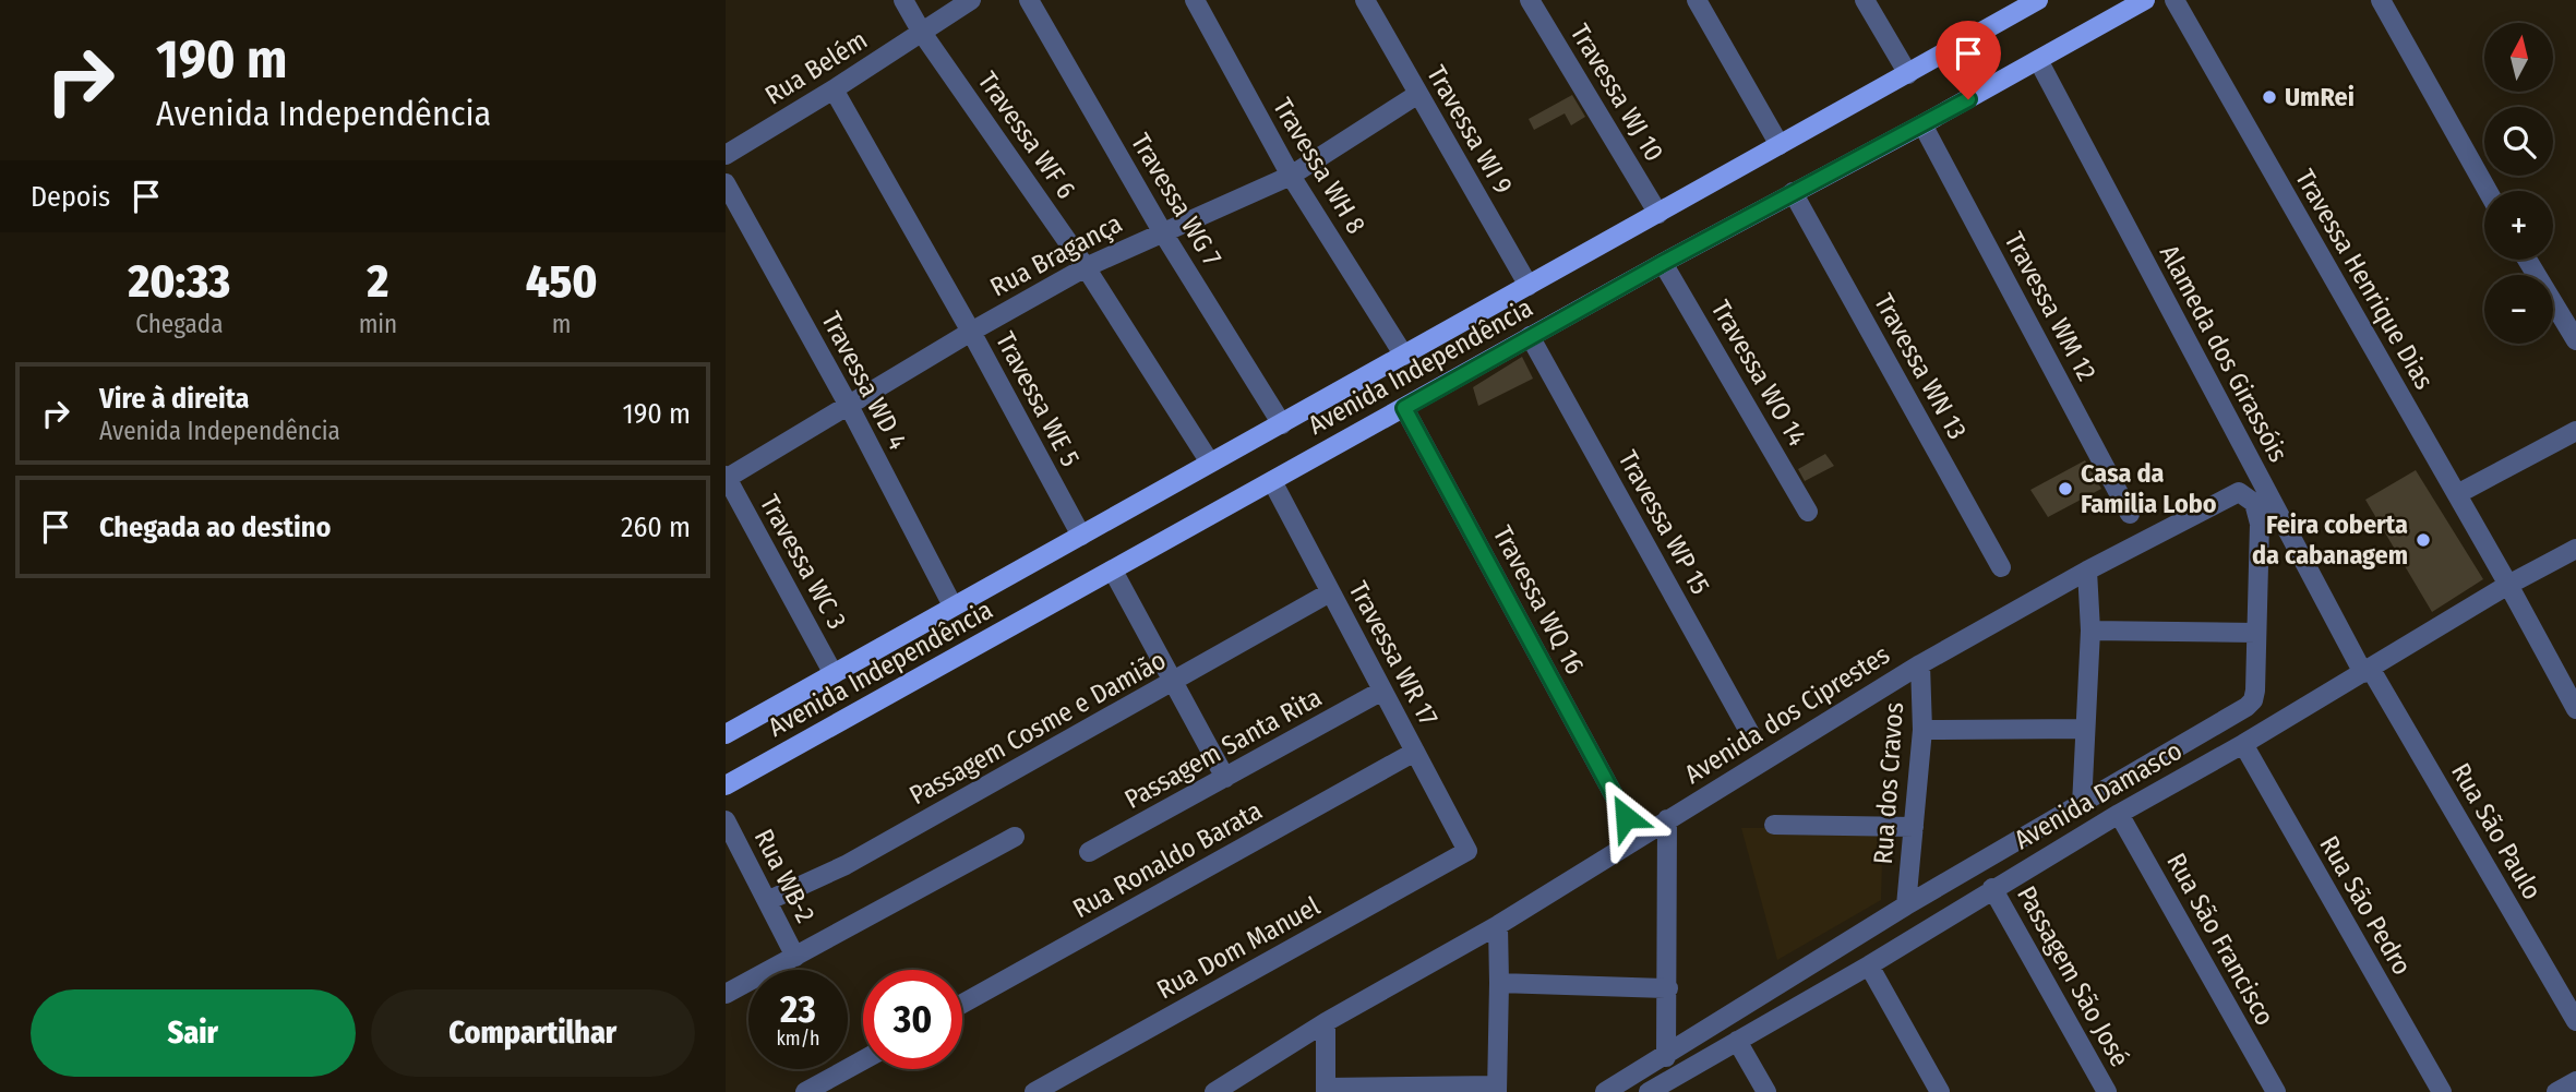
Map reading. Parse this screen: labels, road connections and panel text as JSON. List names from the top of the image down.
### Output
{
  "streets": {
    "main road": ["Avenida Independência"],
    "street": [
      "Rua Belém",
      "Travessa WJ 10",
      "Travessa WI 9",
      "Travessa WF 6",
      "Travessa WH 8",
      "Travessa WG 7",
      "Rua Bragança",
      "Travessa Henrique Dias",
      "Travessa WM 12",
      "Alameda dos Girassóis",
      "Travessa WN 13",
      "Travessa WO 14",
      "Travessa WD 4",
      "Travessa WE 5",
      "Travessa WP 15",
      "Travessa WC 3",
      "Travessa WQ 16",
      "Travessa WR 17",
      "Avenida dos Ciprestes",
      "Passagem Cosme e Damião",
      "Passagem Santa Rita",
      "Rua dos Cravos",
      "Avenida Damasco",
      "Rua São Paulo",
      "Rua Ronaldo Barata",
      "Rua WB-2",
      "Rua São Pedro",
      "Rua São Francisco",
      "Rua Dom Manuel",
      "Passagem São José"
    ]
  },
  "crossings": [
    ["Rua Belém", "Travessa WF 6"],
    ["Rua Belém", "Travessa WE 5"],
    ["Travessa WJ 10", "Avenida Independência"],
    ["Travessa WI 9", "Rua Bragança"],
    ["Travessa WI 9", "Avenida Independência"],
    ["Travessa WF 6", "Rua Bragança"],
    ["Travessa WF 6", "Avenida Independência"],
    ["Travessa WH 8", "Rua Bragança"],
    ["Travessa WH 8", "Avenida Independência"],
    ["Travessa WG 7", "Rua Bragança"],
    ["Travessa WG 7", "Avenida Independência"],
    ["Rua Bragança", "Travessa WD 4"],
    ["Rua Bragança", "Travessa WE 5"],
    ["Rua Bragança", "Travessa WC 3"],
    ["Travessa Henrique Dias", "Avenida Damasco"],
    ["Travessa WM 12", "Avenida Independência"],
    ["Alameda dos Girassóis", "Avenida Independência"],
    ["Alameda dos Girassóis", "Avenida Damasco"],
    ["Alameda dos Girassóis", "Rua São Paulo"],
    ["Avenida Independência", "Travessa WN 13"],
    ["Avenida Independência", "Travessa WO 14"],
    ["Avenida Independência", "Travessa WD 4"],
    ["Avenida Independência", "Travessa WE 5"],
    ["Avenida Independência", "Travessa WP 15"],
    ["Avenida Independência", "Travessa WC 3"],
    ["Avenida Independência", "Travessa WQ 16"],
    ["Avenida Independência", "Travessa WR 17"],
    ["Travessa WR 17", "Passagem Cosme e Damião"],
    ["Travessa WR 17", "Passagem Santa Rita"],
    ["Travessa WR 17", "Rua Ronaldo Barata"],
    ["Travessa WR 17", "Rua Dom Manuel"],
    ["Avenida dos Ciprestes", "Rua dos Cravos"],
    ["Avenida dos Ciprestes", "Avenida Damasco"],
    ["Passagem Cosme e Damião", "Rua WB-2"],
    ["Rua dos Cravos", "Avenida Damasco"],
    ["Avenida Damasco", "Rua São Paulo"],
    ["Avenida Damasco", "Rua São Pedro"],
    ["Avenida Damasco", "Rua São Francisco"],
    ["Avenida Damasco", "Passagem São José"]
  ],
  "places": ["UmRei", "Casa da Familia Lobo", "Feira coberta da cabanagem"],
  "north": "top",
  "page": {
    "turn": ["190 m", "Avenida Independência"],
    "map_buttons": ["+", "−"],
    "then": "Depois",
    "eta": [
      "20:33",
      "Chegada",
      "2",
      "min",
      "450",
      "m"
    ],
    "list": [
      {
        "name": "Vire à direita",
        "note": "Avenida Independência",
        "value": "190 m"
      },
      {
        "name": "Chegada ao destino",
        "value": "260 m"
      }
    ],
    "speed": "23 km/h",
    "limit": "30",
    "buttons": ["Sair", "Compartilhar"]
  }
}
